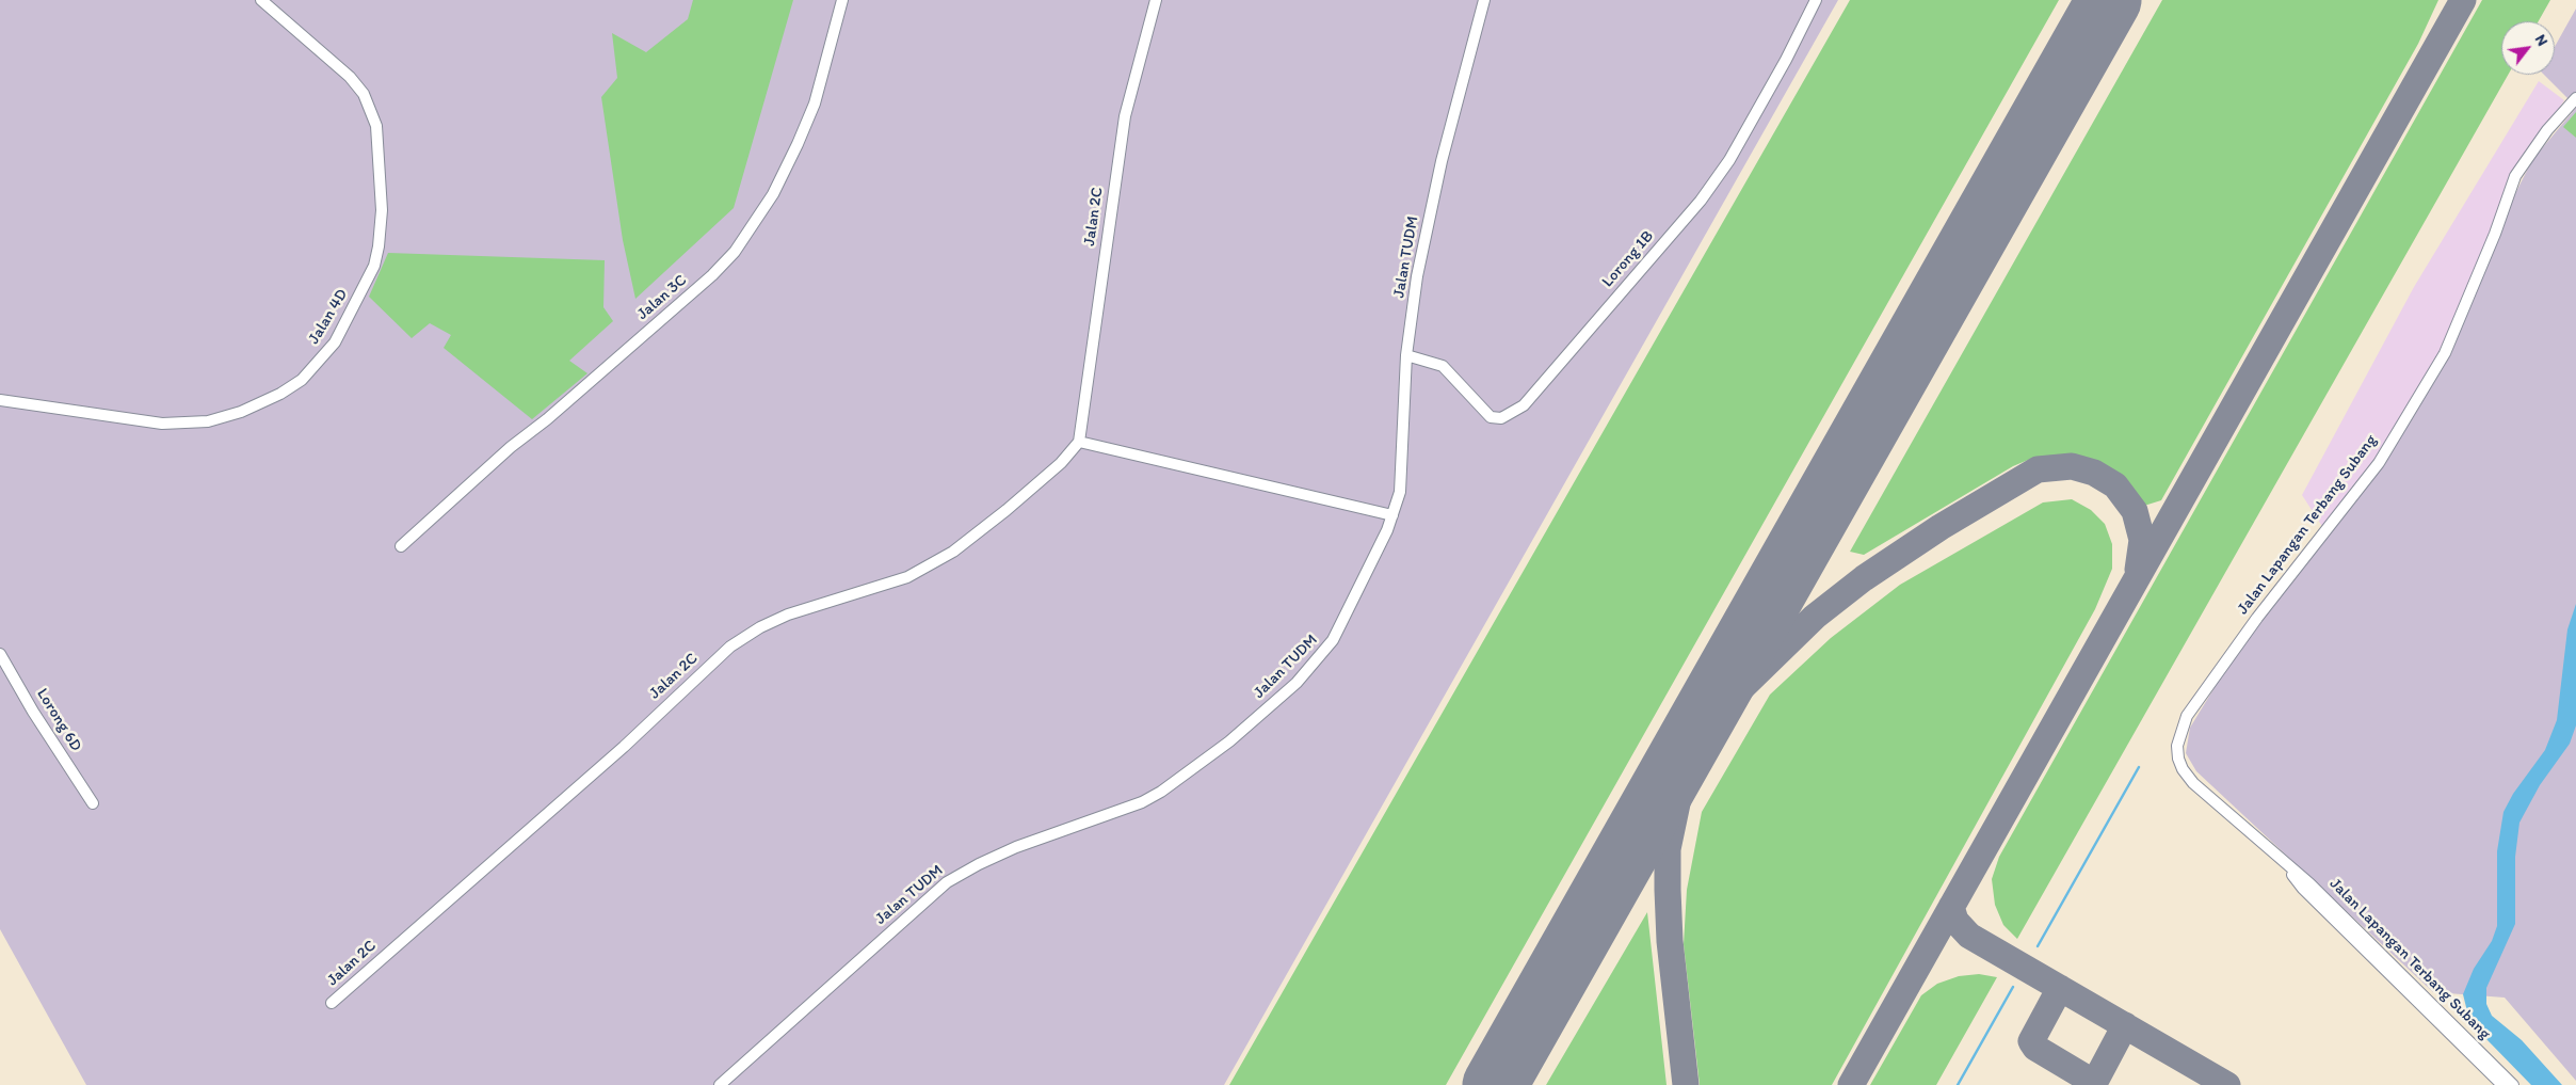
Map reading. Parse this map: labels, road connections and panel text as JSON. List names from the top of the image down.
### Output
{
  "streets": {
    "street": [
      "Jalan 2C",
      "Jalan TUDM",
      "Lorong 1B",
      "Jalan 3C",
      "Jalan 4D",
      "Jalan Lapangan Terbang Subang",
      "Lorong 6D"
    ]
  },
  "crossings": [
    ["Jalan TUDM", "Lorong 1B"]
  ],
  "north": "top right"
}
